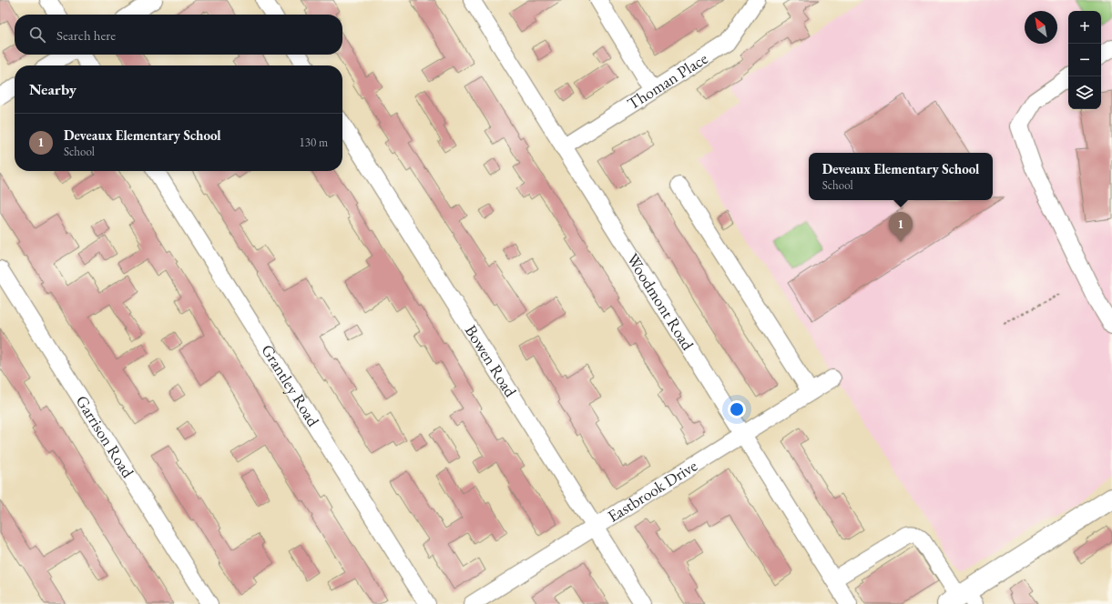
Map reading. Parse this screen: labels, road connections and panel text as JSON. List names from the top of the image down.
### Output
{
  "streets": {
    "street": [
      "Thoman Place",
      "Woodmont Road",
      "Bowen Road",
      "Grantley Road",
      "Garrison Road",
      "Eastbrook Drive"
    ]
  },
  "crossings": [
    ["Thoman Place", "Woodmont Road"],
    ["Woodmont Road", "Eastbrook Drive"],
    ["Bowen Road", "Eastbrook Drive"]
  ],
  "north": "top left",
  "page": {
    "map_buttons": ["+", "−"],
    "search": "Search here",
    "heading": "Nearby",
    "list": [
      {
        "mark": "1",
        "name": "Deveaux Elementary School",
        "note": "School",
        "value": "130 m"
      }
    ],
    "popup": ["Deveaux Elementary School", "School"],
    "pins": "1"
  }
}
